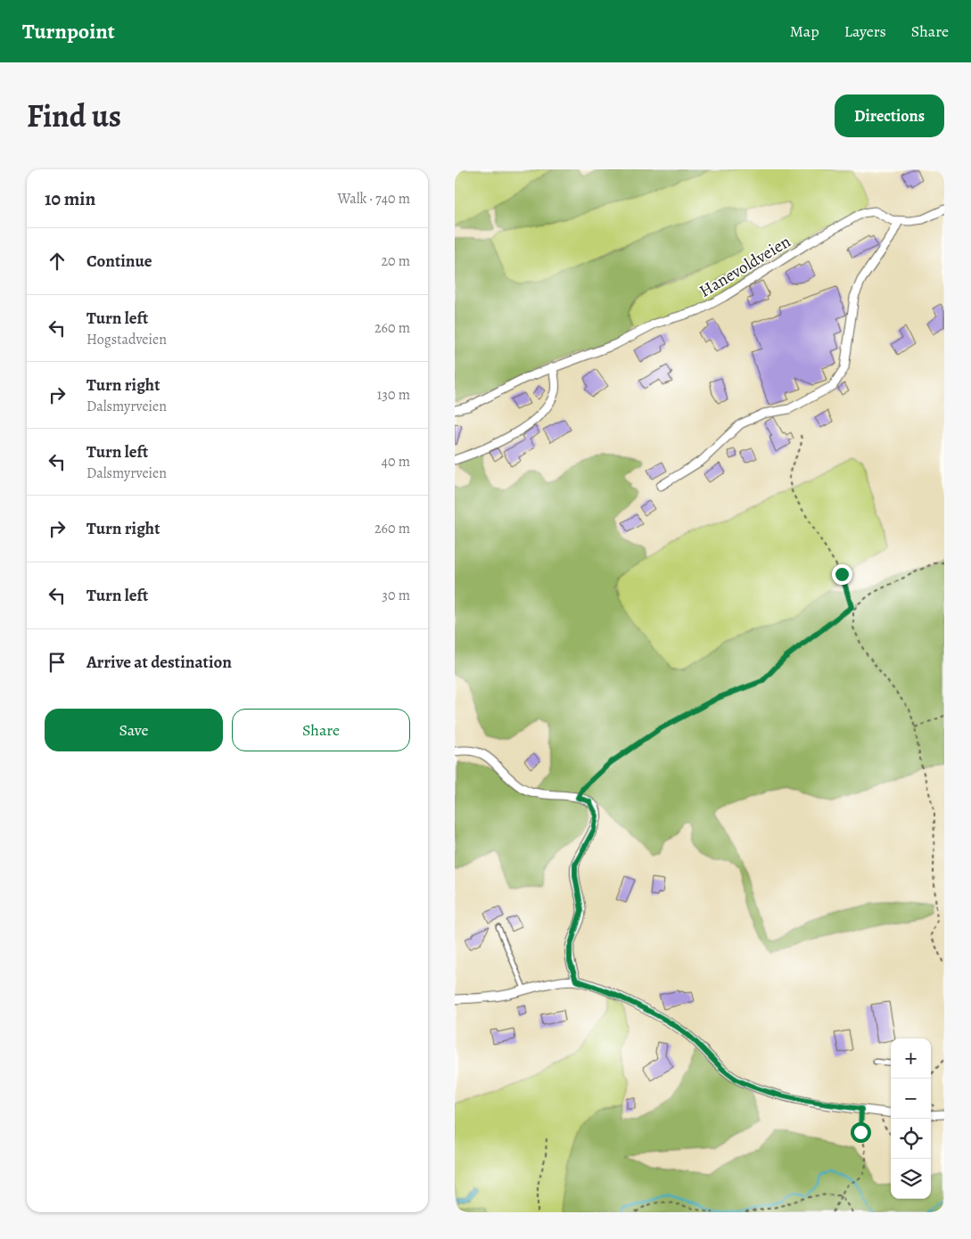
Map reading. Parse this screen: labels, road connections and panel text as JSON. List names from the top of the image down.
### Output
{
  "streets": {
    "street": ["Hanevoldveien"]
  },
  "page": {
    "header": "Turnpoint",
    "nav": ["Map", "Layers", "Share"],
    "title": "Find us",
    "buttons": [
      "Directions",
      ["Save", "Share"]
    ],
    "heading": ["10 min", "Walk · 740 m"],
    "list": [
      ["Continue", "20 m"],
      ["Turn left", "Hogstadveien", "260 m"],
      ["Turn right", "Dalsmyrveien", "130 m"],
      ["Turn left", "Dalsmyrveien", "40 m"],
      ["Turn right", "260 m"],
      ["Turn left", "30 m"],
      "Arrive at destination"
    ],
    "map_buttons": ["+", "−"]
  }
}
